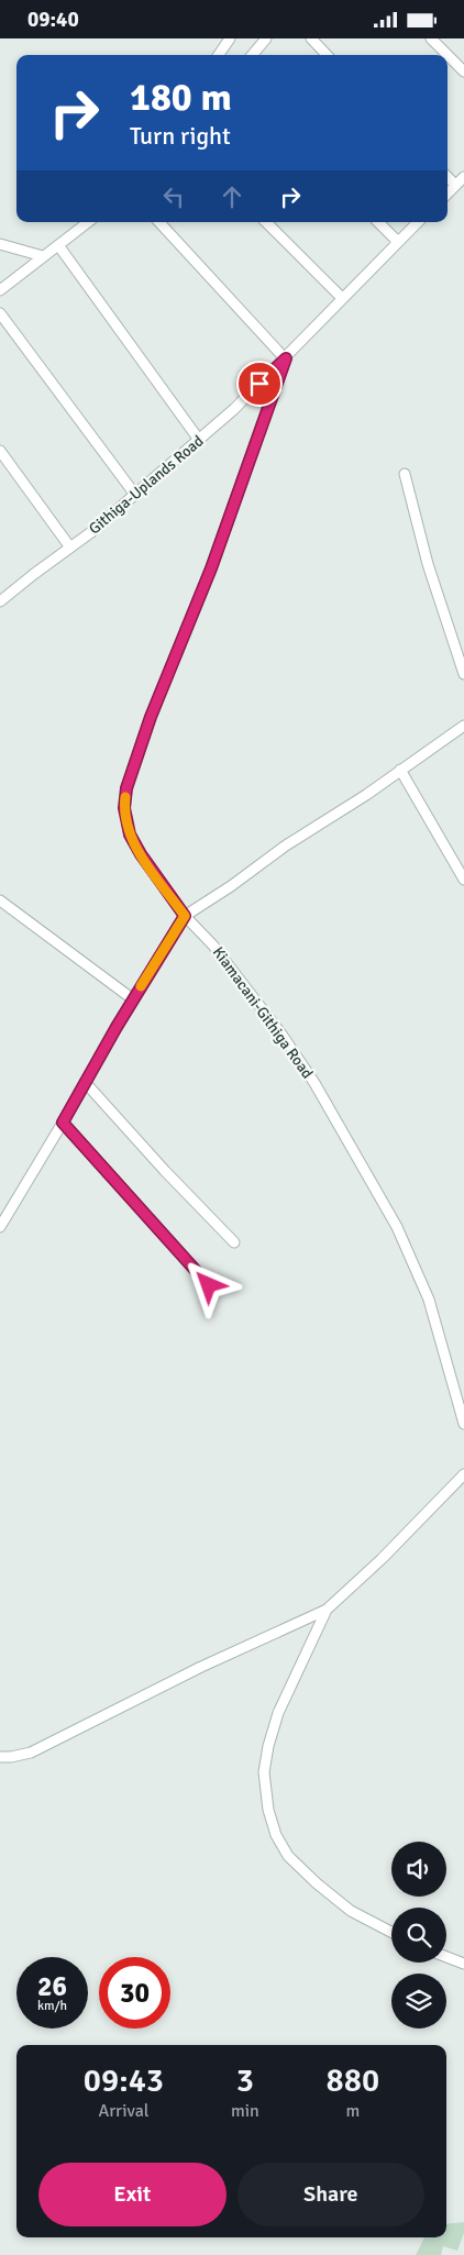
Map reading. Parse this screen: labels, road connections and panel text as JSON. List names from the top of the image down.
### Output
{
  "streets": {
    "street": ["Githiga-Uplands Road", "Kiamacani-Githiga Road"]
  },
  "crossings": [
    ["Githiga-Uplands Road", "Kiamacani-Githiga Road"]
  ],
  "page": {
    "status": "09:40",
    "turn": ["180 m", "Turn right"],
    "speed": "26 km/h",
    "limit": "30",
    "eta": [
      "09:43",
      "Arrival",
      "3",
      "min",
      "880",
      "m"
    ],
    "buttons": ["Exit", "Share"]
  }
}
